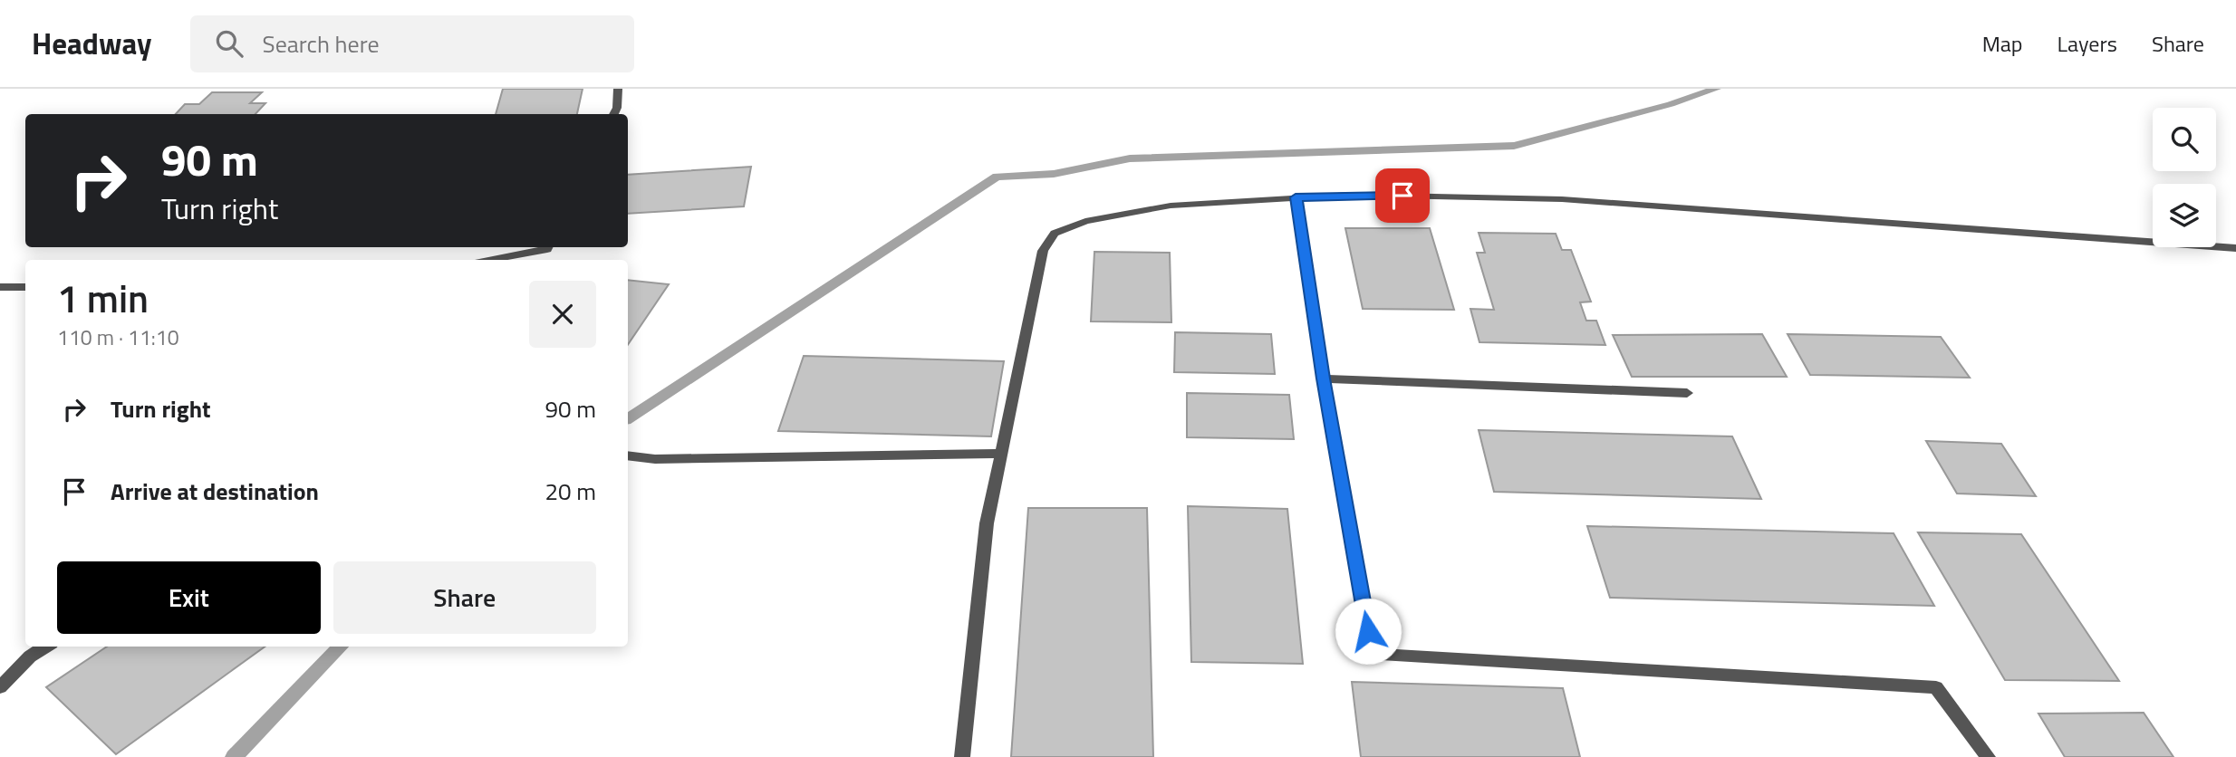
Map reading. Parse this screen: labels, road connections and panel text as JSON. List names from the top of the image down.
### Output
{
  "page": {
    "header": "Headway",
    "search": "Search here",
    "nav": ["Map", "Layers", "Share"],
    "turn": ["90 m", "Turn right"],
    "heading": ["1 min", "110 m · 11:10"],
    "list": [
      {
        "name": "Turn right",
        "value": "90 m"
      },
      {
        "name": "Arrive at destination",
        "value": "20 m"
      }
    ],
    "buttons": ["Exit", "Share"]
  }
}
